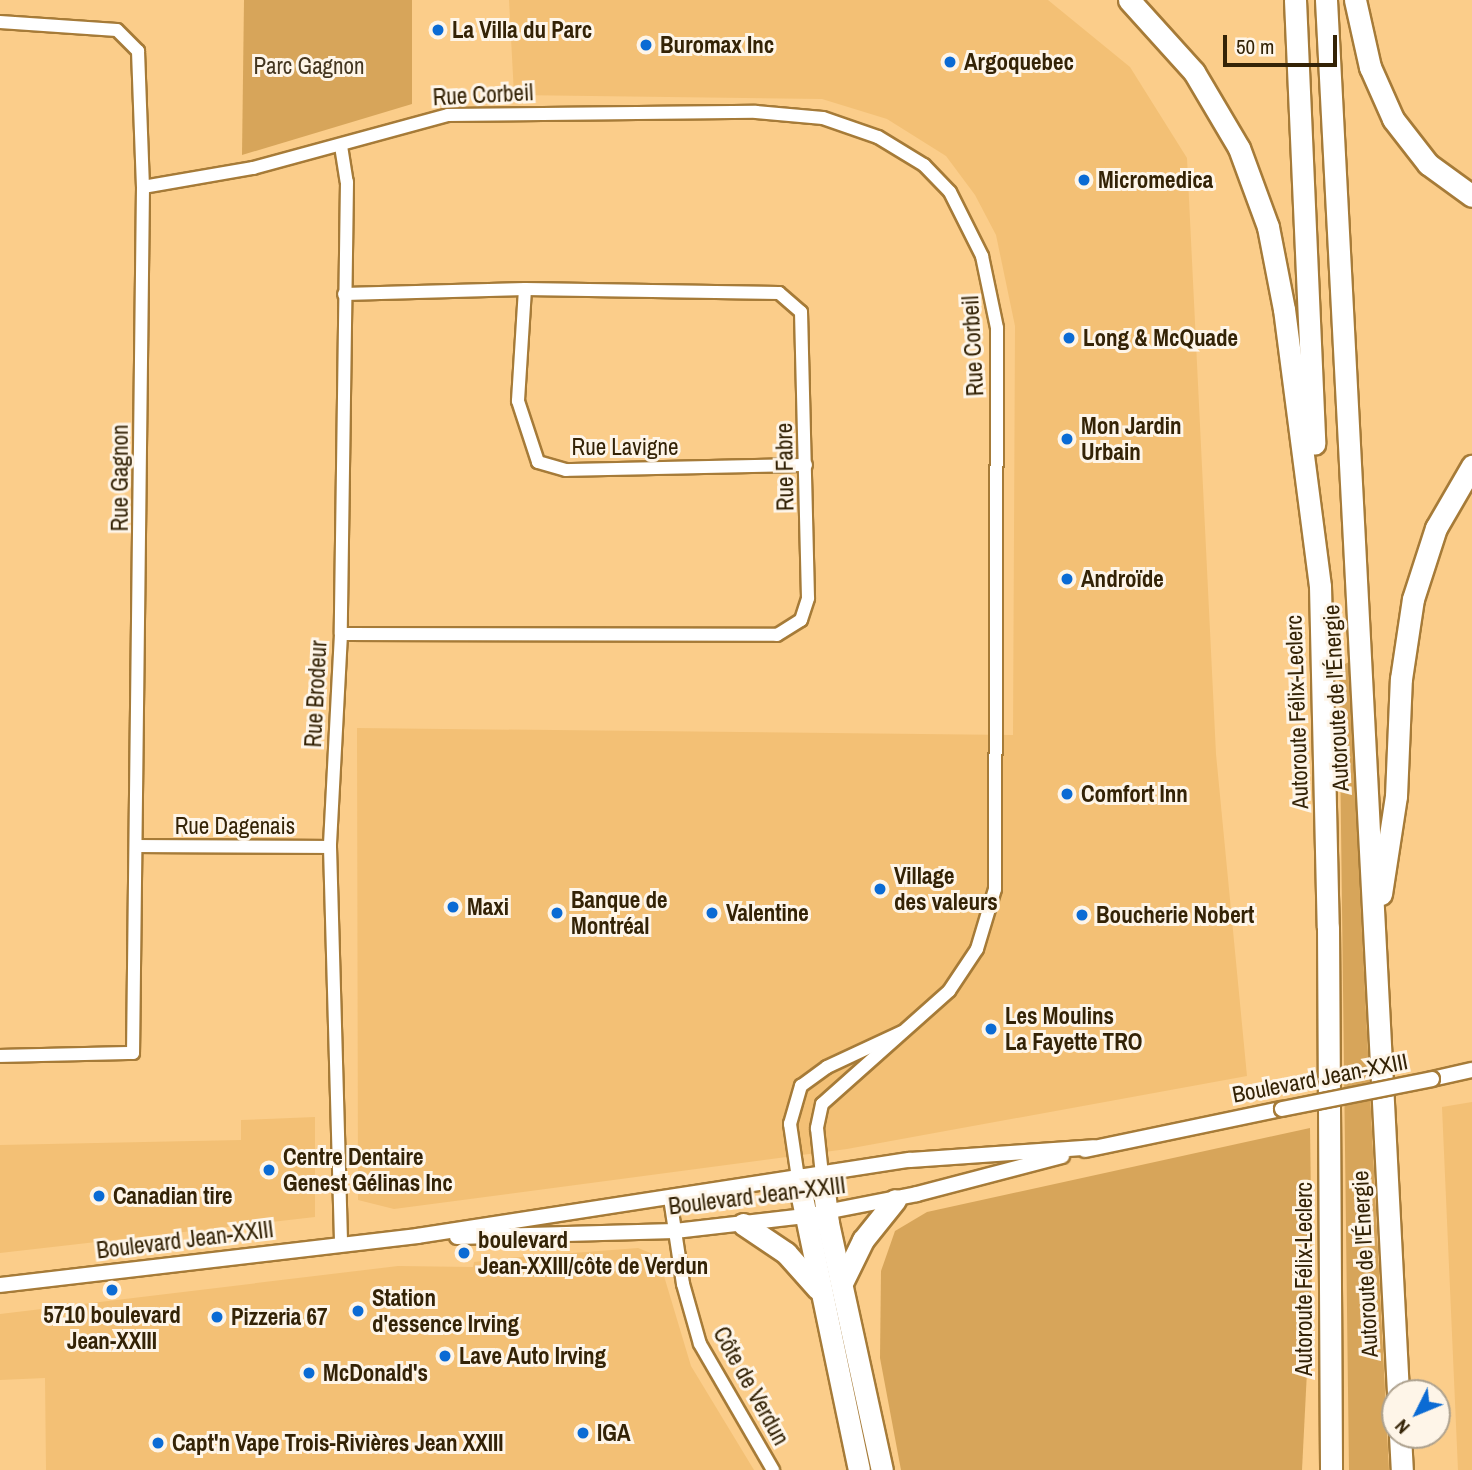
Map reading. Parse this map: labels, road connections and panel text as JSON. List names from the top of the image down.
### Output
{
  "streets": {
    "highway": ["Autoroute de l'Énergie", "Autoroute Félix-Leclerc"],
    "street": [
      "Rue Corbeil",
      "Rue Lavigne",
      "Rue Fabre",
      "Rue Gagnon",
      "Rue Brodeur",
      "Rue Dagenais",
      "Boulevard Jean-XXIII",
      "Côte de Verdun"
    ]
  },
  "crossings": [
    ["Rue Corbeil", "Rue Gagnon"],
    ["Rue Corbeil", "Rue Brodeur"],
    ["Rue Corbeil", "Boulevard Jean-XXIII"],
    ["Rue Lavigne", "Rue Fabre"],
    ["Rue Fabre", "Rue Brodeur"],
    ["Rue Gagnon", "Rue Dagenais"],
    ["Rue Brodeur", "Rue Dagenais"],
    ["Rue Brodeur", "Boulevard Jean-XXIII"],
    ["Autoroute de l'Énergie", "Autoroute Félix-Leclerc"],
    ["Boulevard Jean-XXIII", "Côte de Verdun"]
  ],
  "parks": ["Parc Gagnon"],
  "places": [
    "La Villa du Parc",
    "Buromax Inc",
    "Argoquebec",
    "Micromedica",
    "Long & McQuade",
    "Mon Jardin Urbain",
    "Androïde",
    "Comfort Inn",
    "Village des valeurs",
    "Maxi",
    "Banque de Montréal",
    "Valentine",
    "Boucherie Nobert",
    "Les Moulins La Fayette TRO",
    "Centre Dentaire Genest Gélinas Inc",
    "Canadian tire",
    "boulevard Jean-XXIII/côte de Verdun",
    "5710 boulevard Jean-XXIII",
    "Station d'essence Irving",
    "Pizzeria 67",
    "Lave Auto Irving",
    "McDonald's",
    "IGA",
    "Capt'n Vape Trois-Rivières Jean XXIII"
  ],
  "scale_bar": "50 m",
  "north": "bottom left"
}
